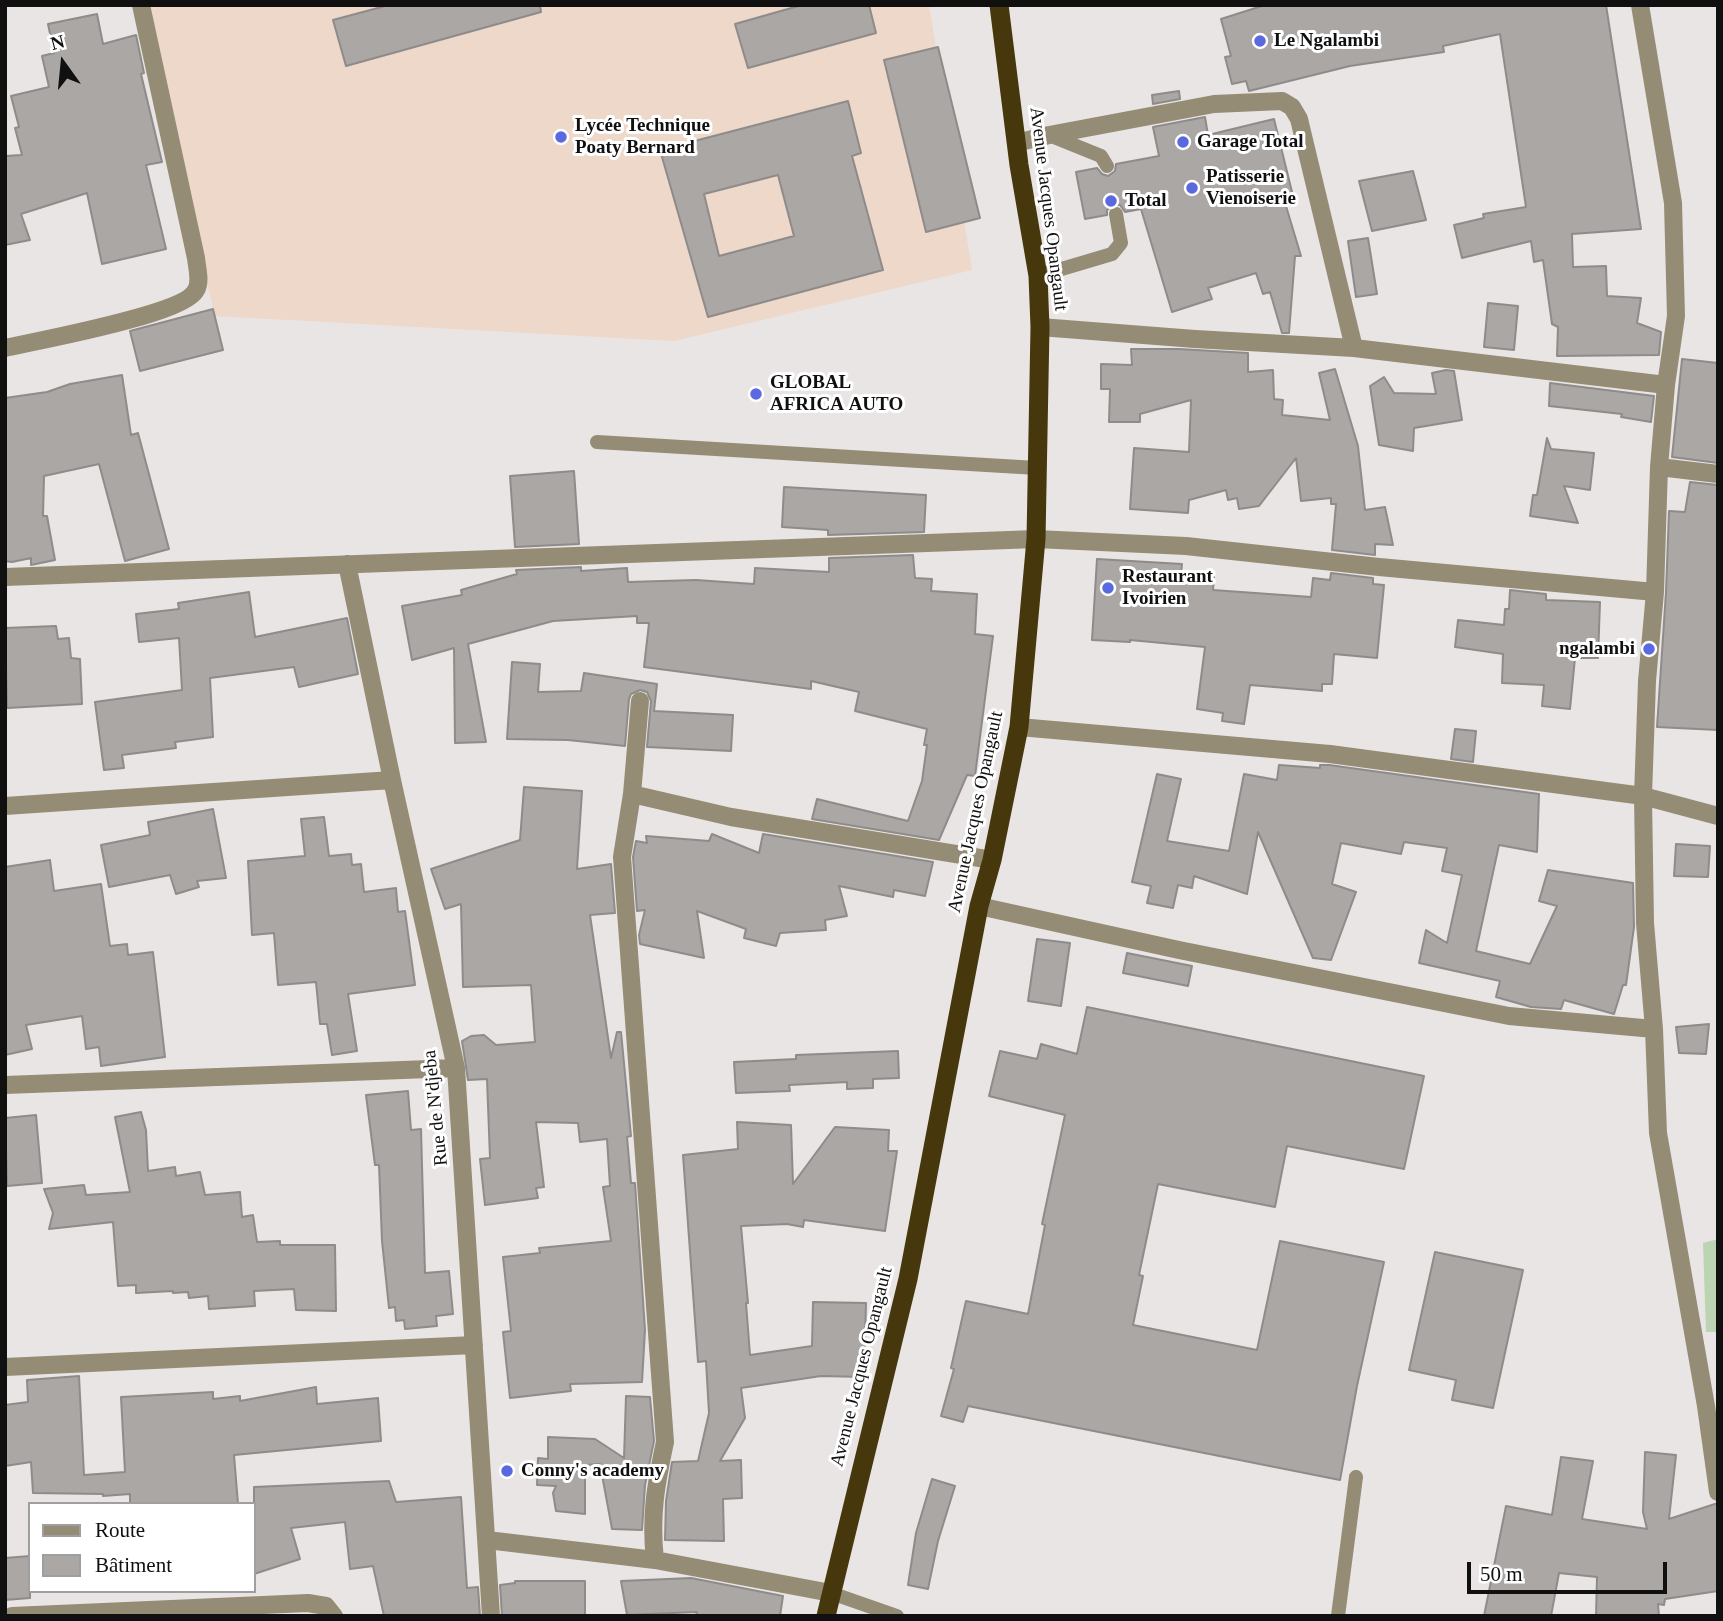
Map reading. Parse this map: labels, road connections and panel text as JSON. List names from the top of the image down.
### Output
{
  "streets": {
    "highway": ["Avenue Jacques Opangault"],
    "street": ["Rue de N'djeba"]
  },
  "places": [
    "Le Ngalambi",
    "Lycée Technique Poaty Bernard",
    "Garage Total",
    "Patisserie Vienoiserie",
    "Total",
    "GLOBAL AFRICA AUTO",
    "Restaurant Ivoirien",
    "ngalambi",
    "Conny's academy"
  ],
  "legend": ["Route", "Bâtiment"],
  "scale_bar": "50 m",
  "north": "top"
}
